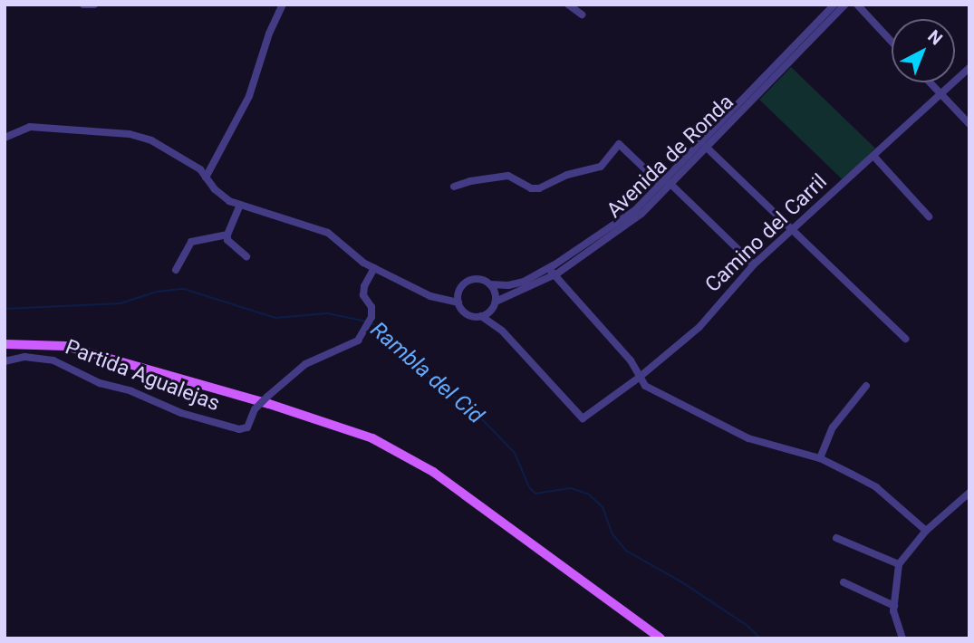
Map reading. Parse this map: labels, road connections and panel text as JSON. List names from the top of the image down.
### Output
{
  "streets": {
    "street": ["Avenida de Ronda", "Camino del Carril", "Partida Agualejas"]
  },
  "water": ["Rambla del Cid"],
  "north": "top right"
}
